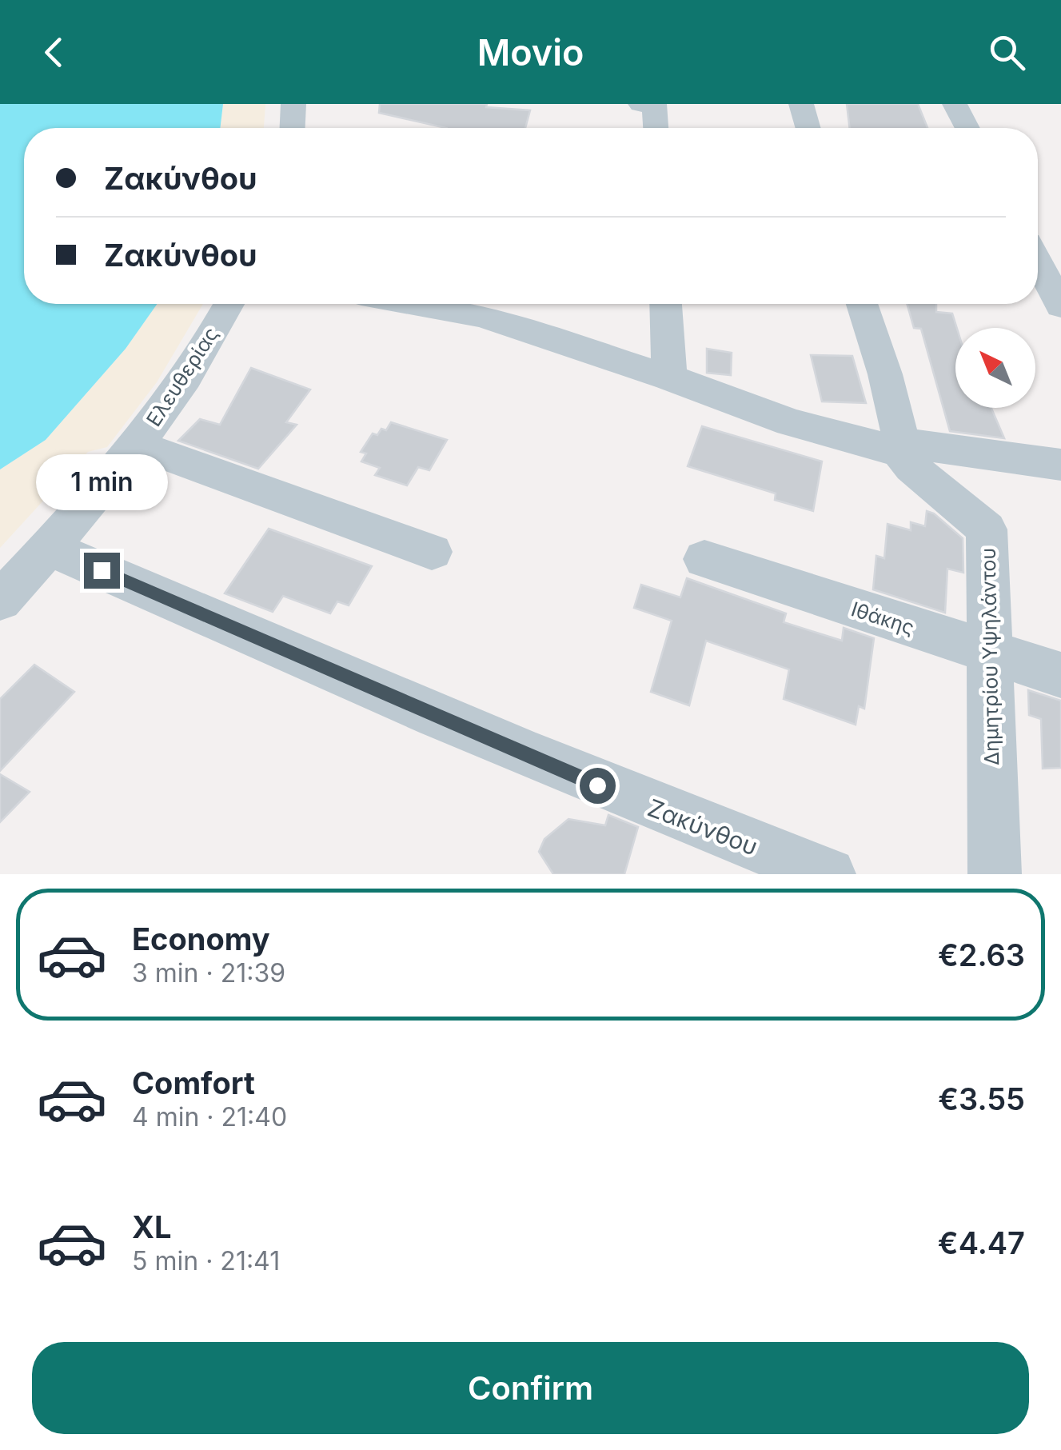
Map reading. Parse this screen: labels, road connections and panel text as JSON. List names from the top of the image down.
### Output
{
  "streets": {
    "street": [
      "Ελευθερίας",
      "Ιθάκης",
      "Δημητρίου Υψηλάντου",
      "Ζακύνθου"
    ]
  },
  "crossings": [
    ["Ελευθερίας", "Ζακύνθου"],
    ["Ιθάκης", "Δημητρίου Υψηλάντου"]
  ],
  "north": "top left",
  "page": {
    "header": "Movio",
    "banner": ["Ζακύνθου", "Ζακύνθου"],
    "bubble": "1 min",
    "list": [
      {
        "name": "Economy",
        "note": "3 min · 21:39",
        "value": "€2.63"
      },
      {
        "name": "Comfort",
        "note": "4 min · 21:40",
        "value": "€3.55"
      },
      {
        "name": "XL",
        "note": "5 min · 21:41",
        "value": "€4.47"
      }
    ],
    "buttons": "Confirm"
  }
}
